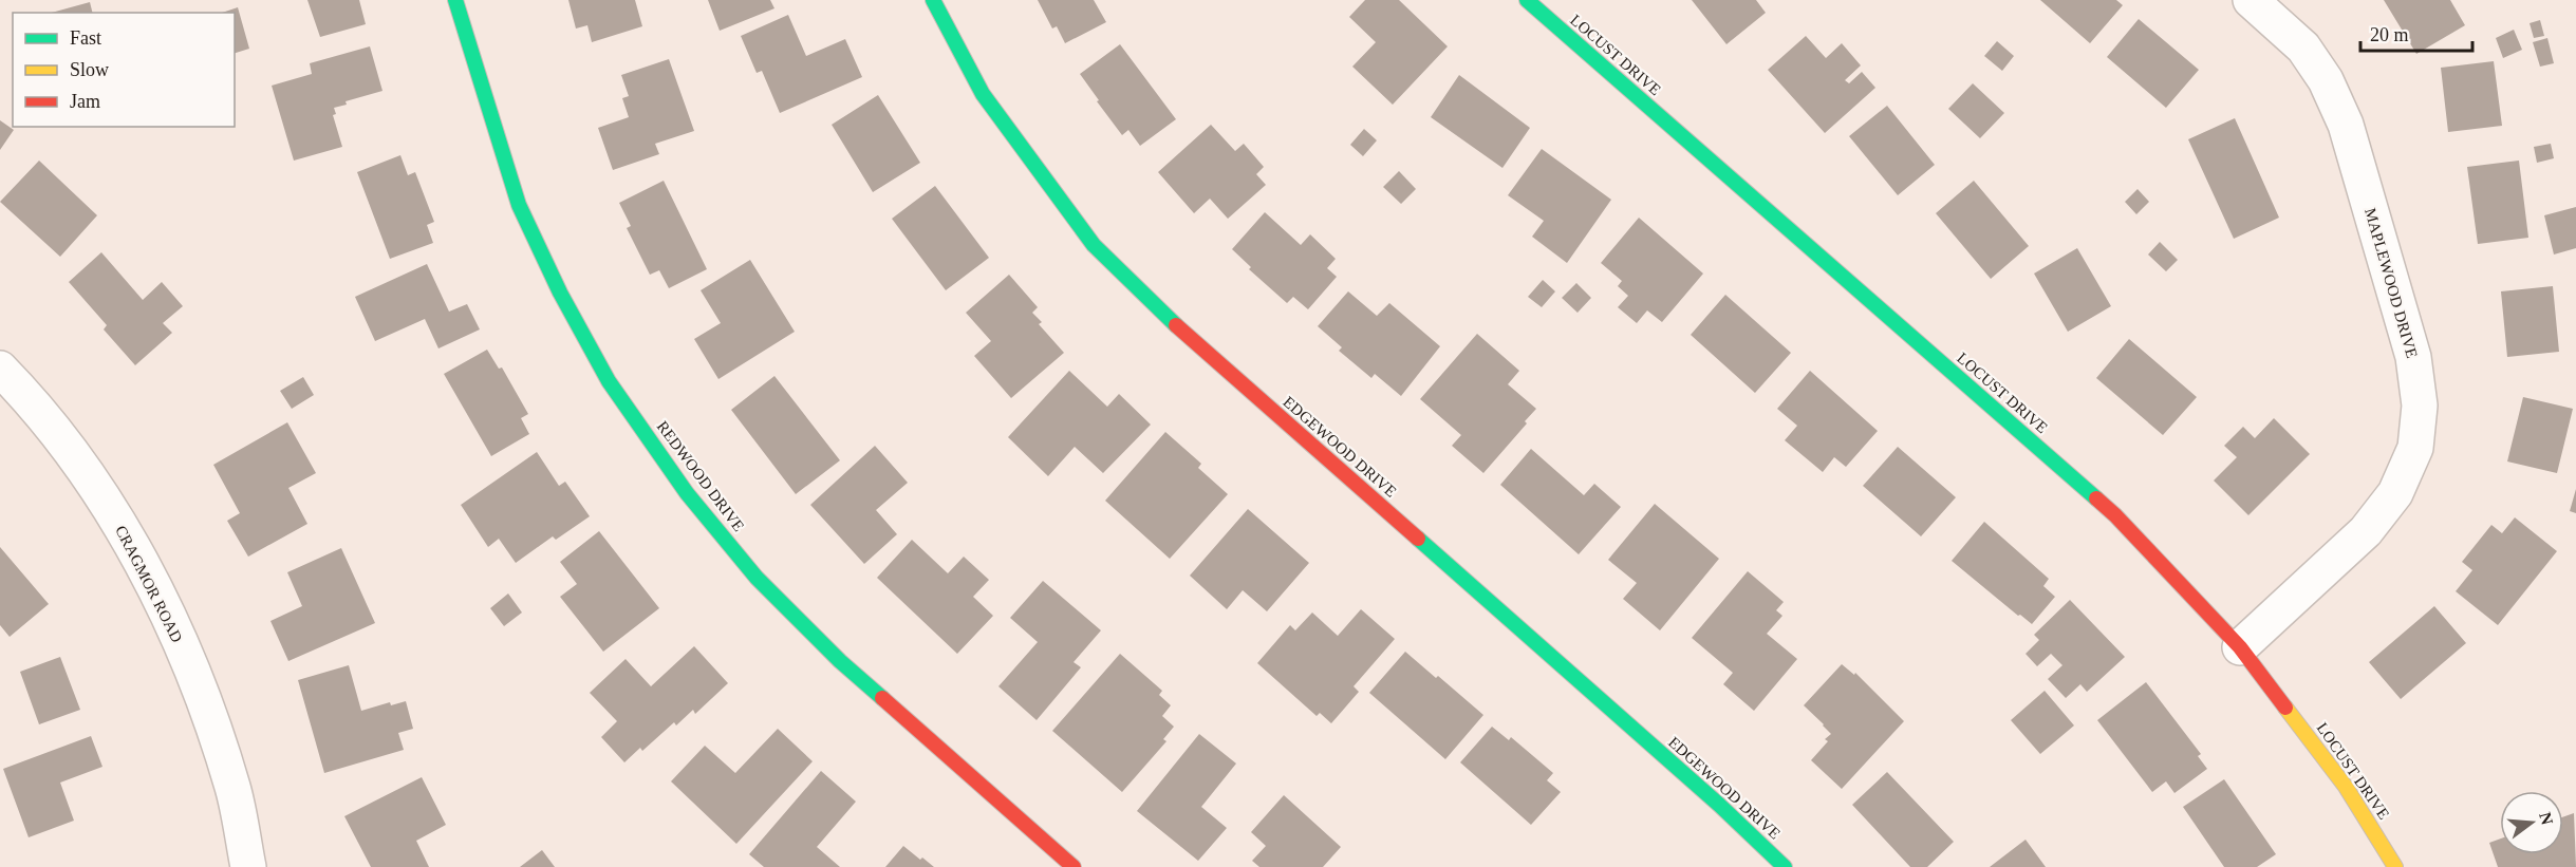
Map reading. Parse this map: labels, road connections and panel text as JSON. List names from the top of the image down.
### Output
{
  "streets": {
    "street": [
      "LOCUST DRIVE",
      "MAPLEWOOD DRIVE",
      "EDGEWOOD DRIVE",
      "REDWOOD DRIVE",
      "CRAGMOR ROAD"
    ]
  },
  "crossings": [
    ["LOCUST DRIVE", "MAPLEWOOD DRIVE"]
  ],
  "legend": ["Fast", "Slow", "Jam"],
  "scale_bar": "20 m",
  "north": "right"
}
